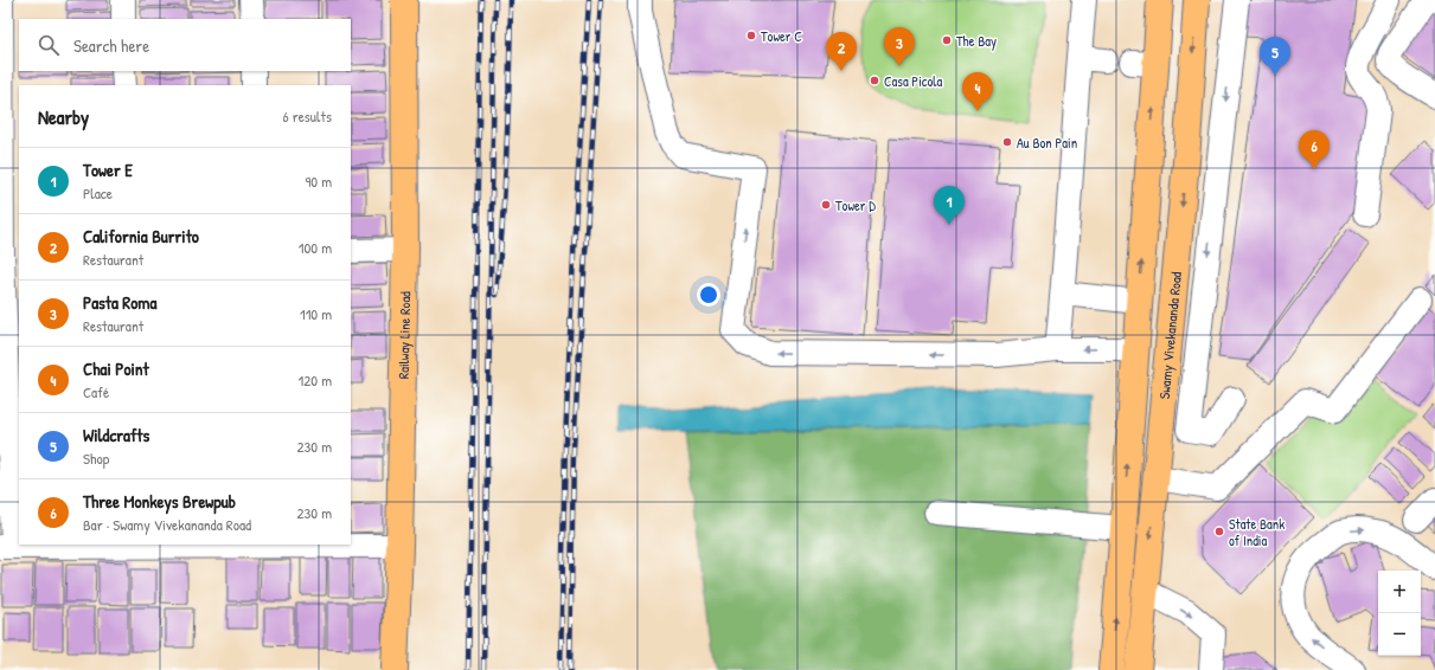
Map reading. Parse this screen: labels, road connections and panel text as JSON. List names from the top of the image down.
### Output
{
  "streets": {
    "main road": ["Railway Line Road", "Swamy Vivekananda Road"]
  },
  "places": [
    "Tower C",
    "The Bay",
    "Casa Picola",
    "Au Bon Pain",
    "Tower D",
    "State Bank of India"
  ],
  "page": {
    "search": "Search here",
    "pins": [
      "3",
      "2",
      "5",
      "4",
      "6",
      "1"
    ],
    "heading": ["Nearby", "6 results"],
    "list": [
      {
        "mark": "1",
        "name": "Tower E",
        "note": "Place",
        "value": "90 m"
      },
      {
        "mark": "2",
        "name": "California Burrito",
        "note": "Restaurant",
        "value": "100 m"
      },
      {
        "mark": "3",
        "name": "Pasta Roma",
        "note": "Restaurant",
        "value": "110 m"
      },
      {
        "mark": "4",
        "name": "Chai Point",
        "note": "Café",
        "value": "120 m"
      },
      {
        "mark": "5",
        "name": "Wildcrafts",
        "note": "Shop",
        "value": "230 m"
      },
      {
        "mark": "6",
        "name": "Three Monkeys Brewpub",
        "note": "Bar · Swamy Vivekananda Road",
        "value": "230 m"
      }
    ],
    "map_buttons": ["+", "−"]
  }
}
